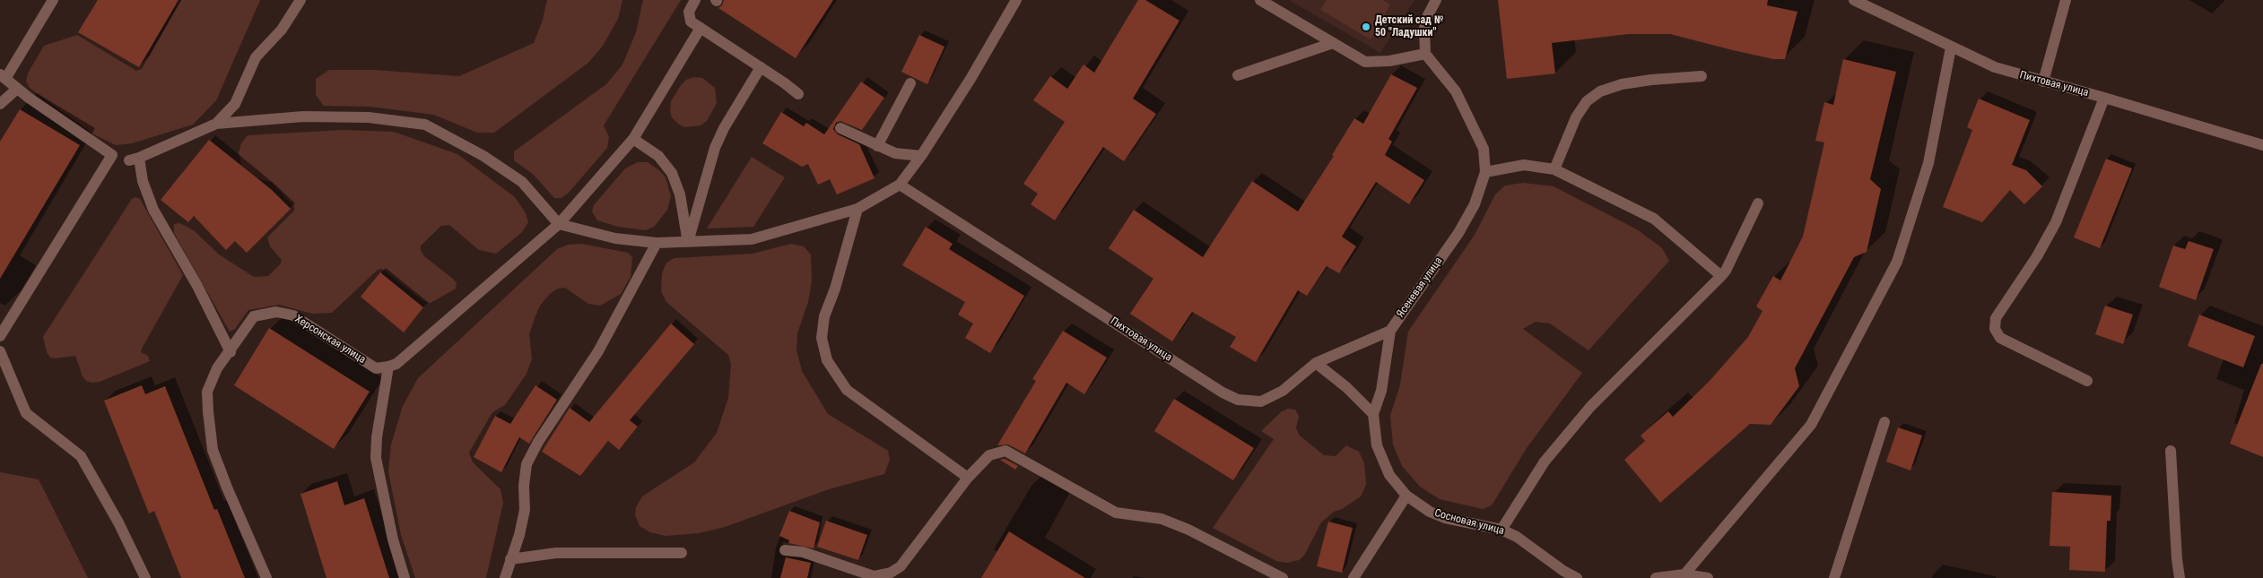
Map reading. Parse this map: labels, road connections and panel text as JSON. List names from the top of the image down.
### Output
{
  "streets": {
    "street": [
      "Пихтовая улица",
      "Ясеневая улица",
      "Херсонская улица",
      "Сосновая улица"
    ]
  },
  "crossings": [
    ["Пихтовая улица", "Ясеневая улица"],
    ["Ясеневая улица", "Сосновая улица"]
  ],
  "places": ["Детский сад № 50 \"Ладушки\""]
}
